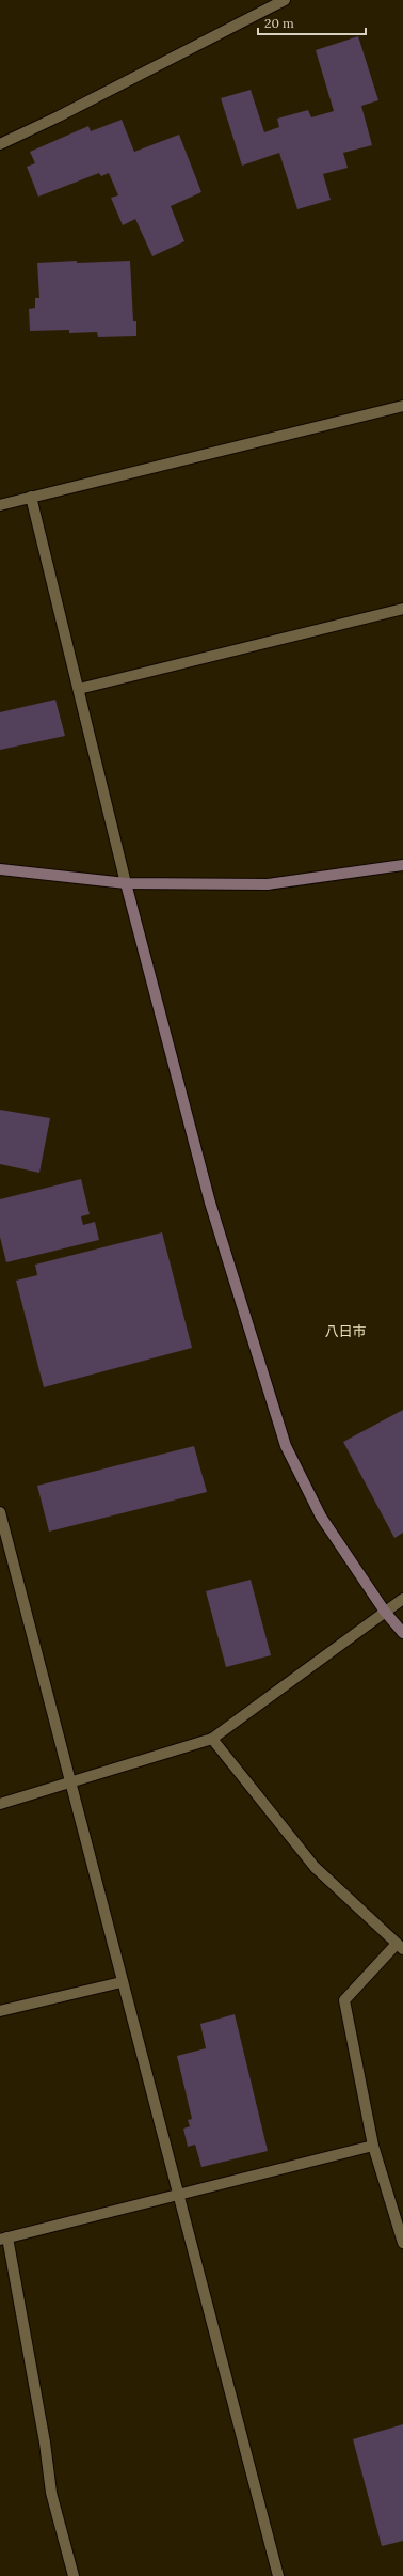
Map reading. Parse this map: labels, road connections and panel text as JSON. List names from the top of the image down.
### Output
{
  "districts": ["八日市"],
  "scale_bar": "20 m"
}
